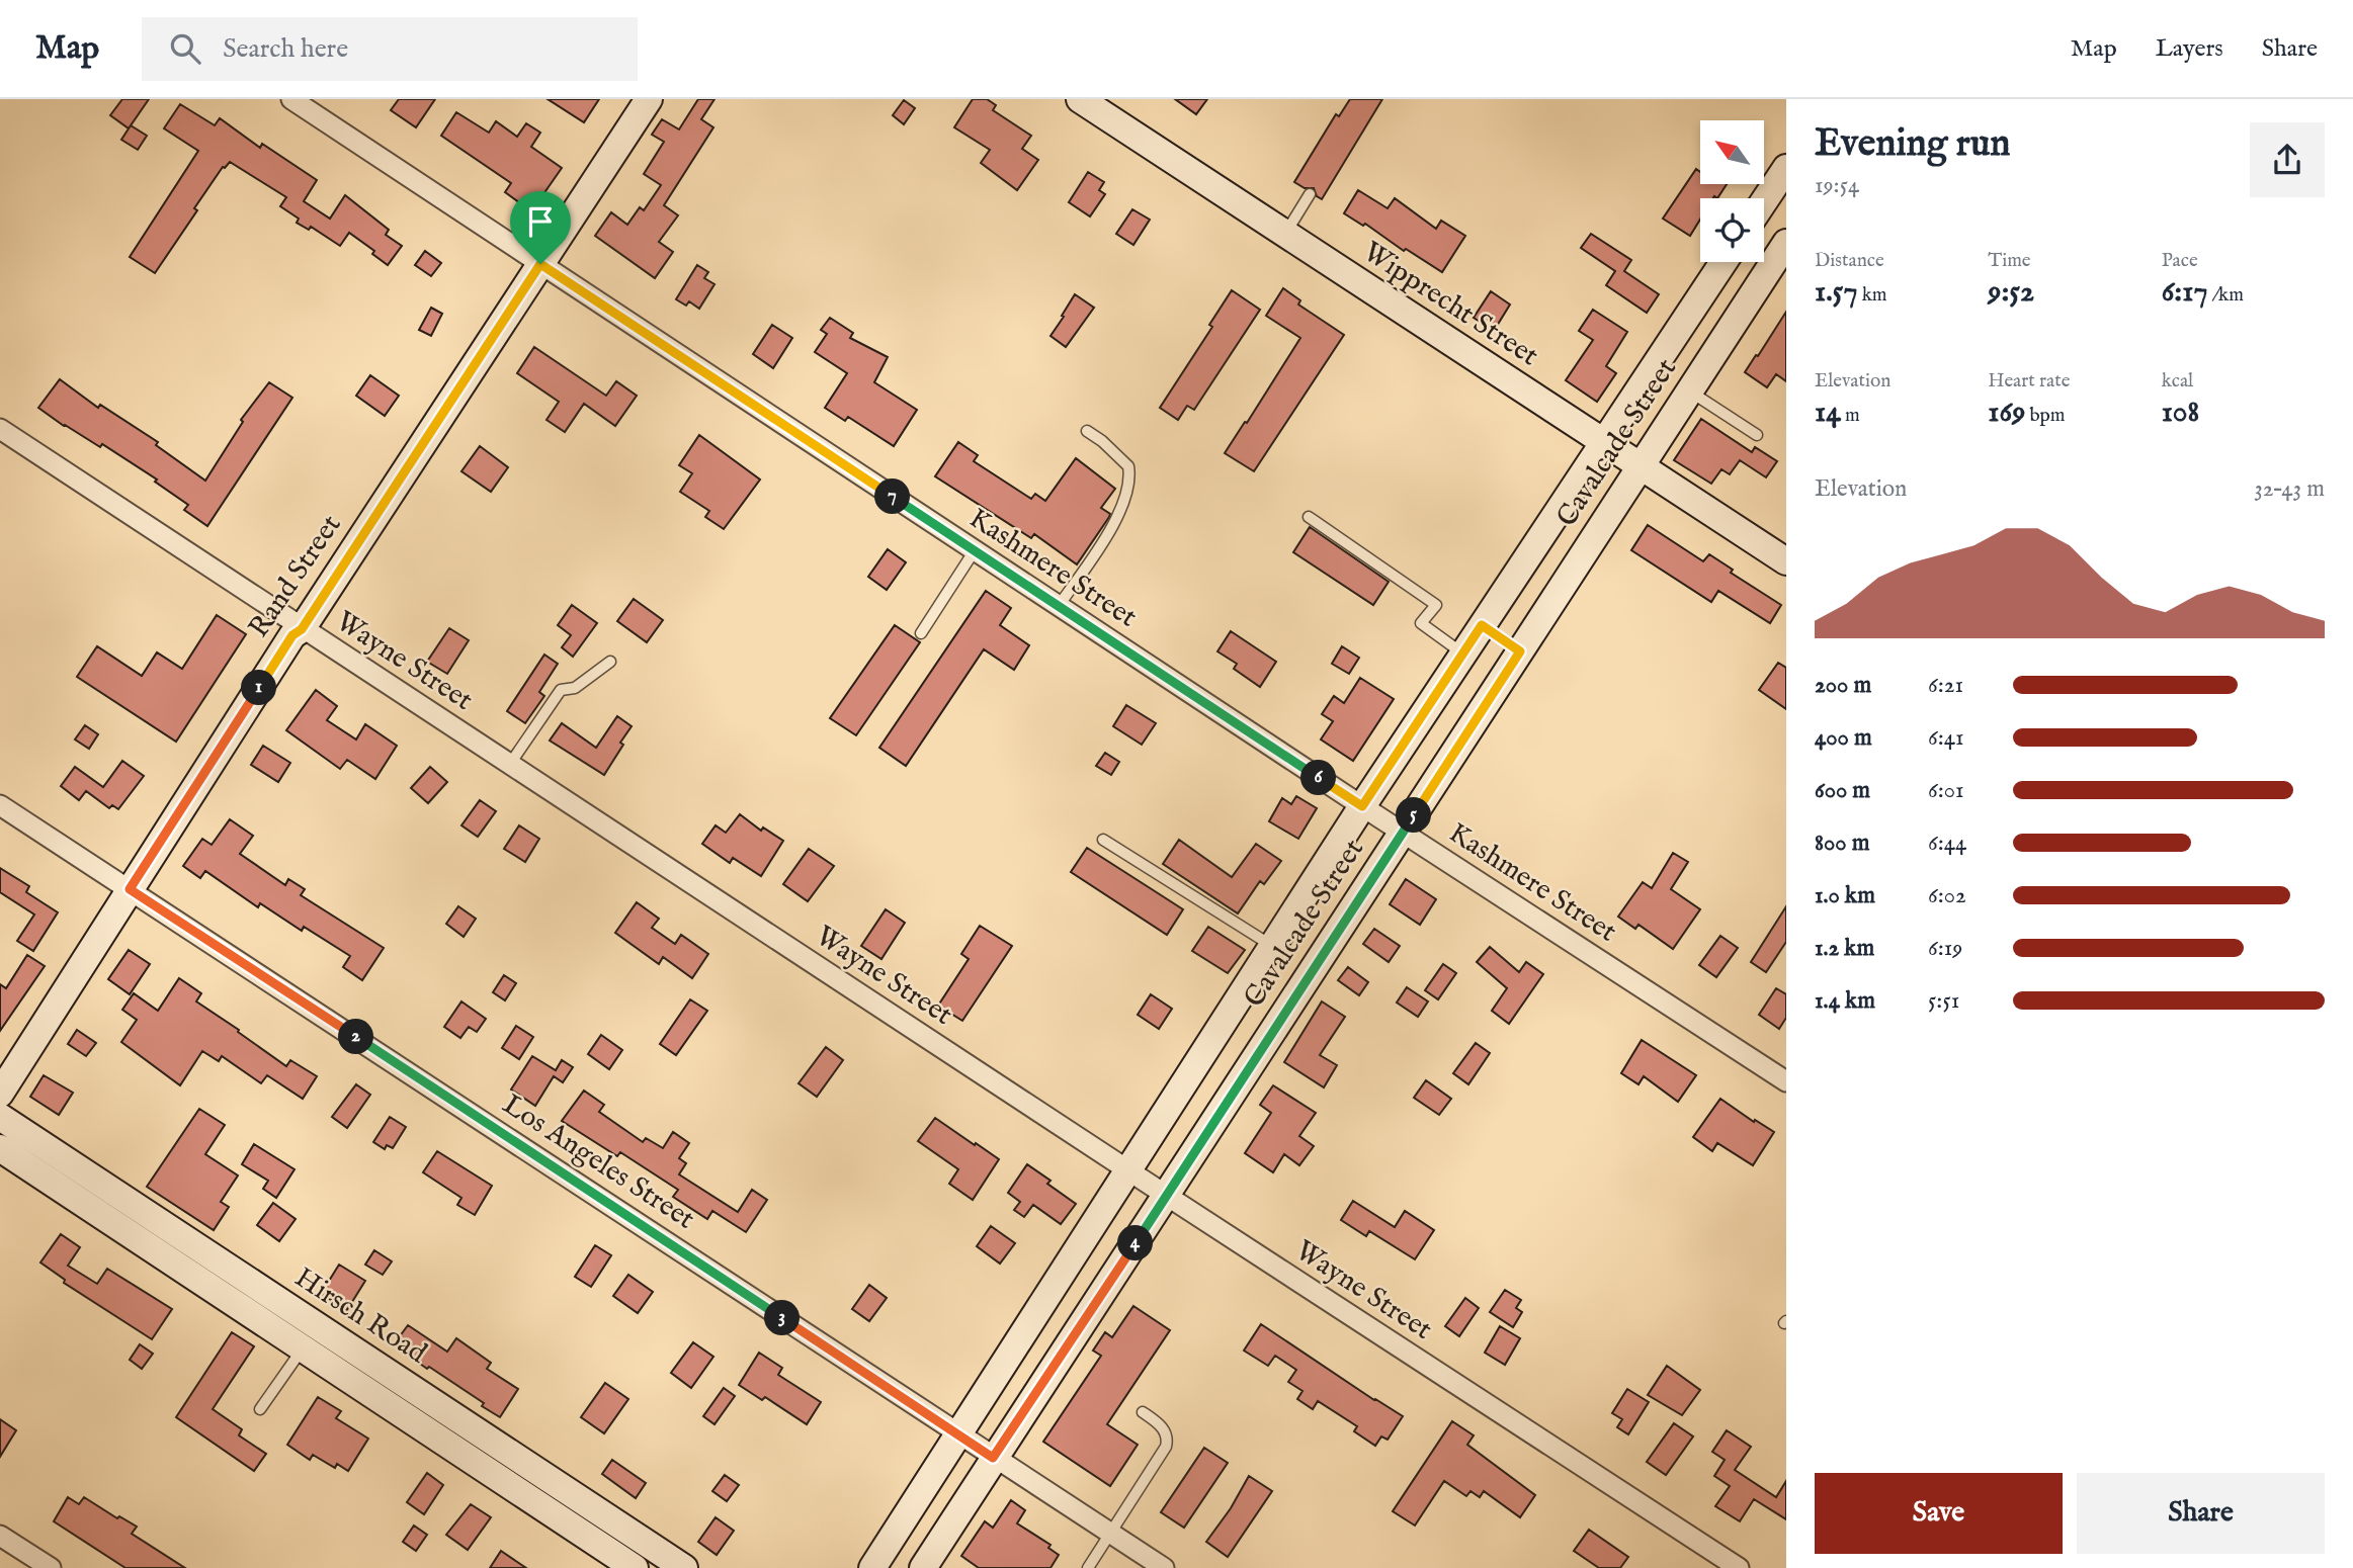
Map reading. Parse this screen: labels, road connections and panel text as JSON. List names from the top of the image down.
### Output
{
  "streets": {
    "main road": [
      "Wipprecht Street",
      "Cavalcade Street",
      "Rand Street",
      "Hirsch Road"
    ],
    "street": ["Kashmere Street", "Wayne Street", "Los Angeles Street"]
  },
  "crossings": [
    ["Wipprecht Street", "Cavalcade Street"],
    ["Cavalcade Street", "Kashmere Street"],
    ["Cavalcade Street", "Wayne Street"],
    ["Cavalcade Street", "Los Angeles Street"],
    ["Kashmere Street", "Rand Street"],
    ["Rand Street", "Wayne Street"],
    ["Rand Street", "Los Angeles Street"]
  ],
  "north": "top left",
  "page": {
    "header": "Map",
    "search": "Search here",
    "nav": ["Map", "Layers", "Share"],
    "heading": ["Evening run", "19:54"],
    "stats": [
      ["Distance", "1.57 km"],
      ["Time", "9:52"],
      ["Pace", "6:17 /km"],
      ["Elevation", "14 m"],
      ["Heart rate", "169 bpm"],
      ["kcal", "108"]
    ],
    "chart": ["Elevation", "32–43 m"],
    "pins": [
      "7",
      "1",
      "6",
      "5",
      "2",
      "4",
      "3"
    ],
    "list": [
      {
        "name": "200 m",
        "note": "6:21"
      },
      {
        "name": "400 m",
        "note": "6:41"
      },
      {
        "name": "600 m",
        "note": "6:01"
      },
      {
        "name": "800 m",
        "note": "6:44"
      },
      {
        "name": "1.0 km",
        "note": "6:02"
      },
      {
        "name": "1.2 km",
        "note": "6:19"
      },
      {
        "name": "1.4 km",
        "note": "5:51"
      }
    ],
    "buttons": ["Save", "Share"]
  }
}
